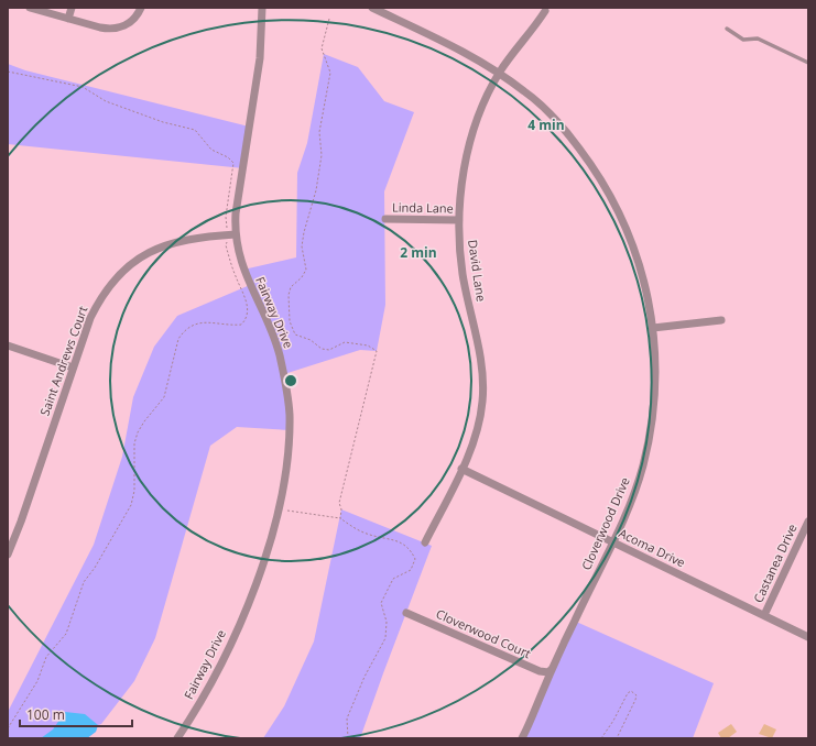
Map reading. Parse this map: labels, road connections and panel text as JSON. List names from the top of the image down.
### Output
{
  "streets": {
    "street": [
      "Linda Lane",
      "David Lane",
      "Fairway Drive",
      "Saint Andrews Court",
      "Cloverwood Drive",
      "Acoma Drive",
      "Castanea Drive",
      "Cloverwood Court"
    ]
  },
  "crossings": [
    ["Linda Lane", "David Lane"],
    ["David Lane", "Cloverwood Drive"],
    ["David Lane", "Acoma Drive"],
    ["Fairway Drive", "Saint Andrews Court"],
    ["Cloverwood Drive", "Acoma Drive"],
    ["Cloverwood Drive", "Cloverwood Court"],
    ["Acoma Drive", "Castanea Drive"]
  ],
  "scale_bar": "100 m",
  "rings": ["4 min", "2 min"]
}
